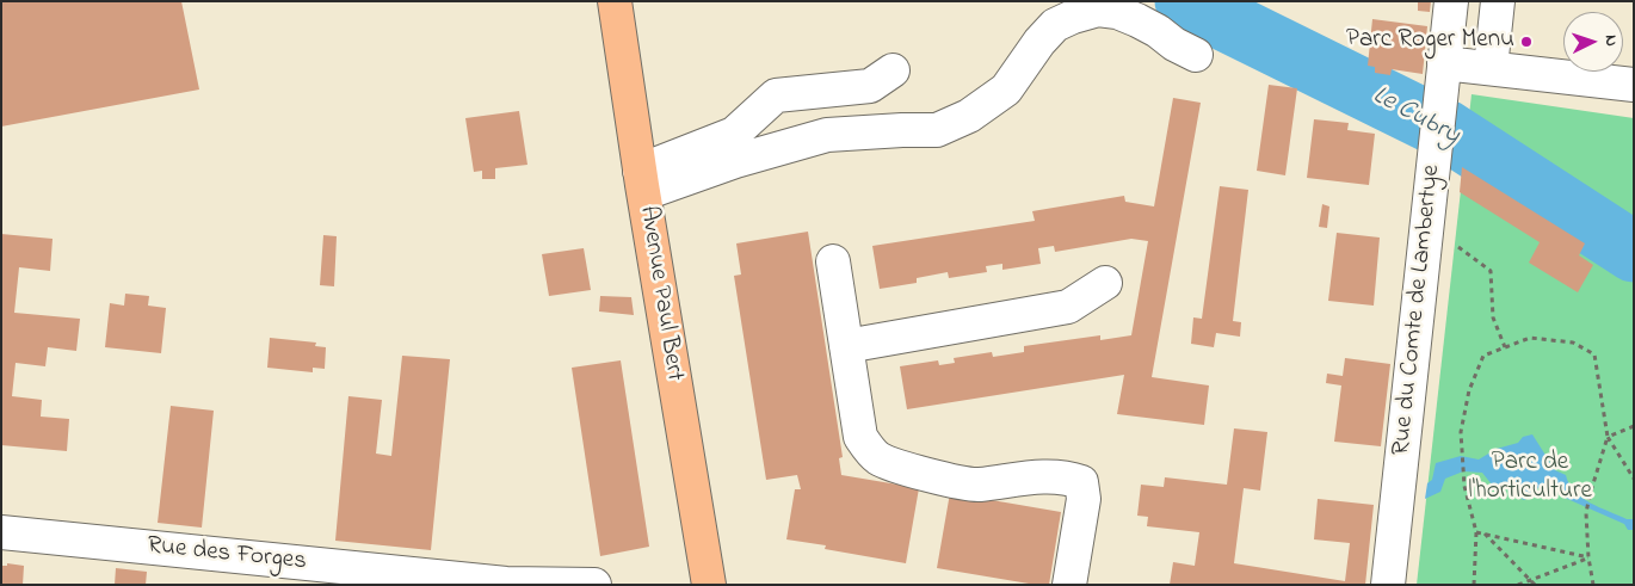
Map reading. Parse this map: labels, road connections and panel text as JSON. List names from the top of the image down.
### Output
{
  "streets": {
    "main road": ["Avenue Paul Bert"],
    "street": ["Rue du Comte de Lambertye", "Rue des Forges"]
  },
  "water": ["Le Cubry"],
  "parks": ["Parc de l'horticulture"],
  "places": ["Parc Roger Menu"],
  "north": "right"
}
